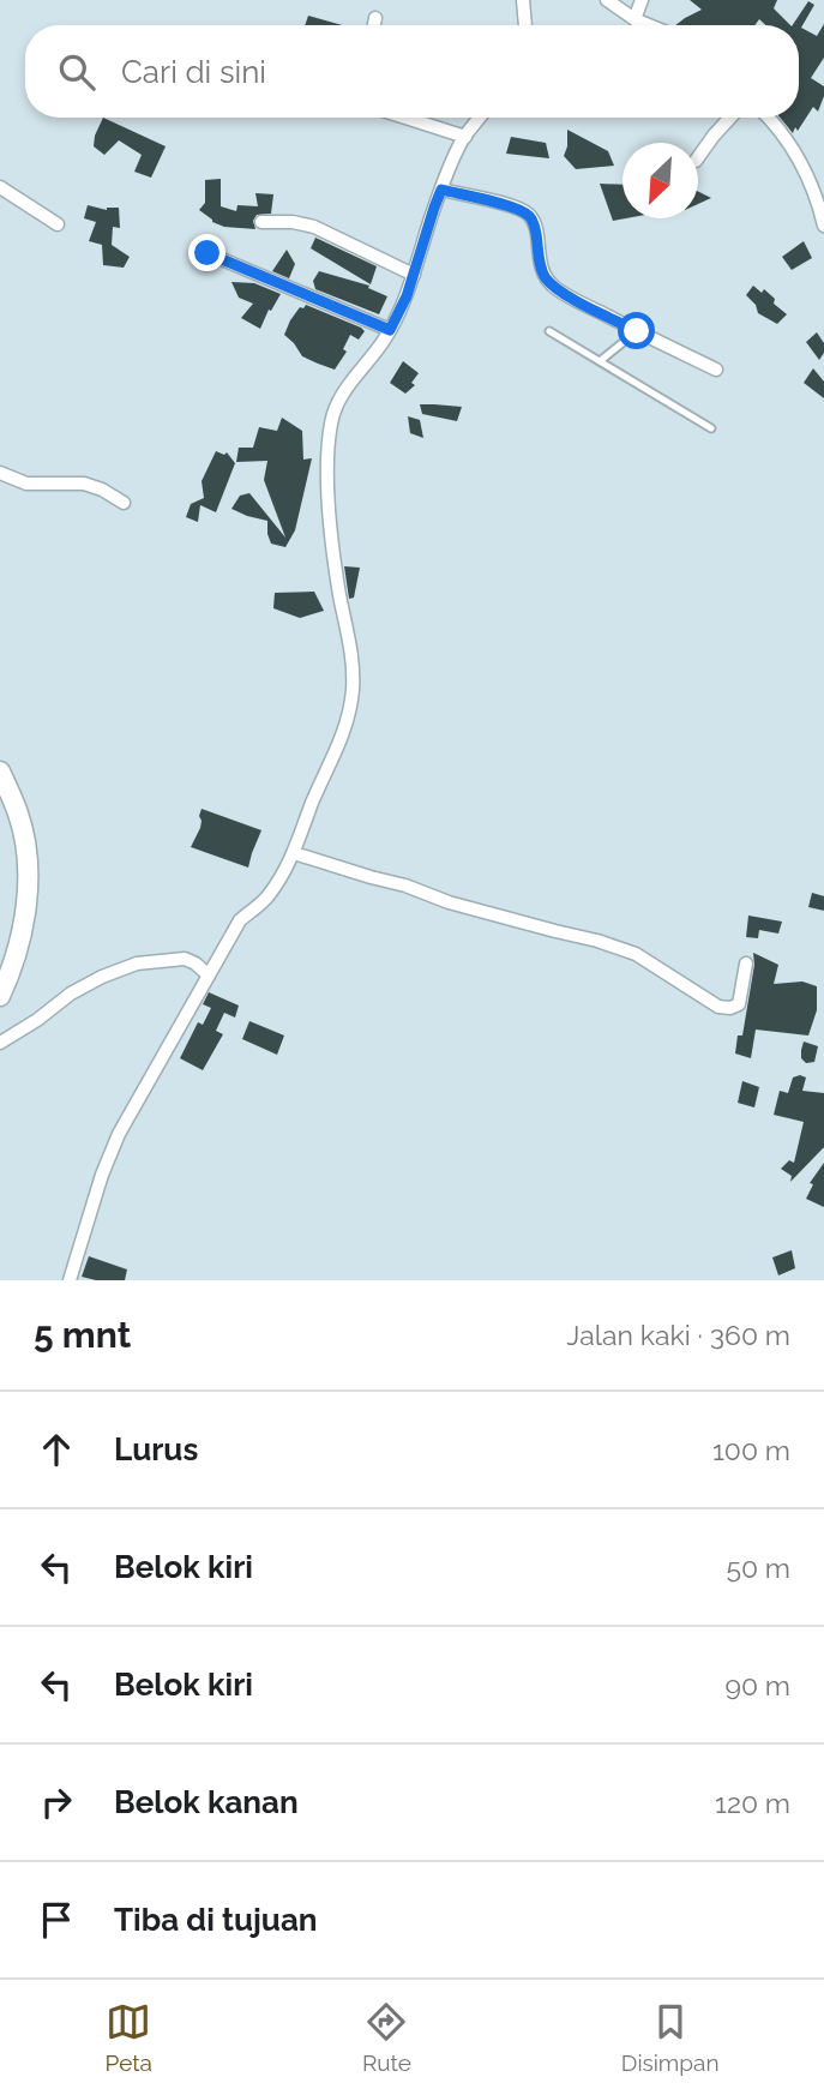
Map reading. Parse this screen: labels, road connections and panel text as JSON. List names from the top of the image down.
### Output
{
  "north": "bottom left",
  "page": {
    "search": "Cari di sini",
    "heading": ["5 mnt", "Jalan kaki · 360 m"],
    "list": [
      ["Lurus", "100 m"],
      ["Belok kiri", "50 m"],
      ["Belok kiri", "90 m"],
      ["Belok kanan", "120 m"],
      "Tiba di tujuan"
    ],
    "nav": ["Peta", "Rute", "Disimpan"]
  }
}
